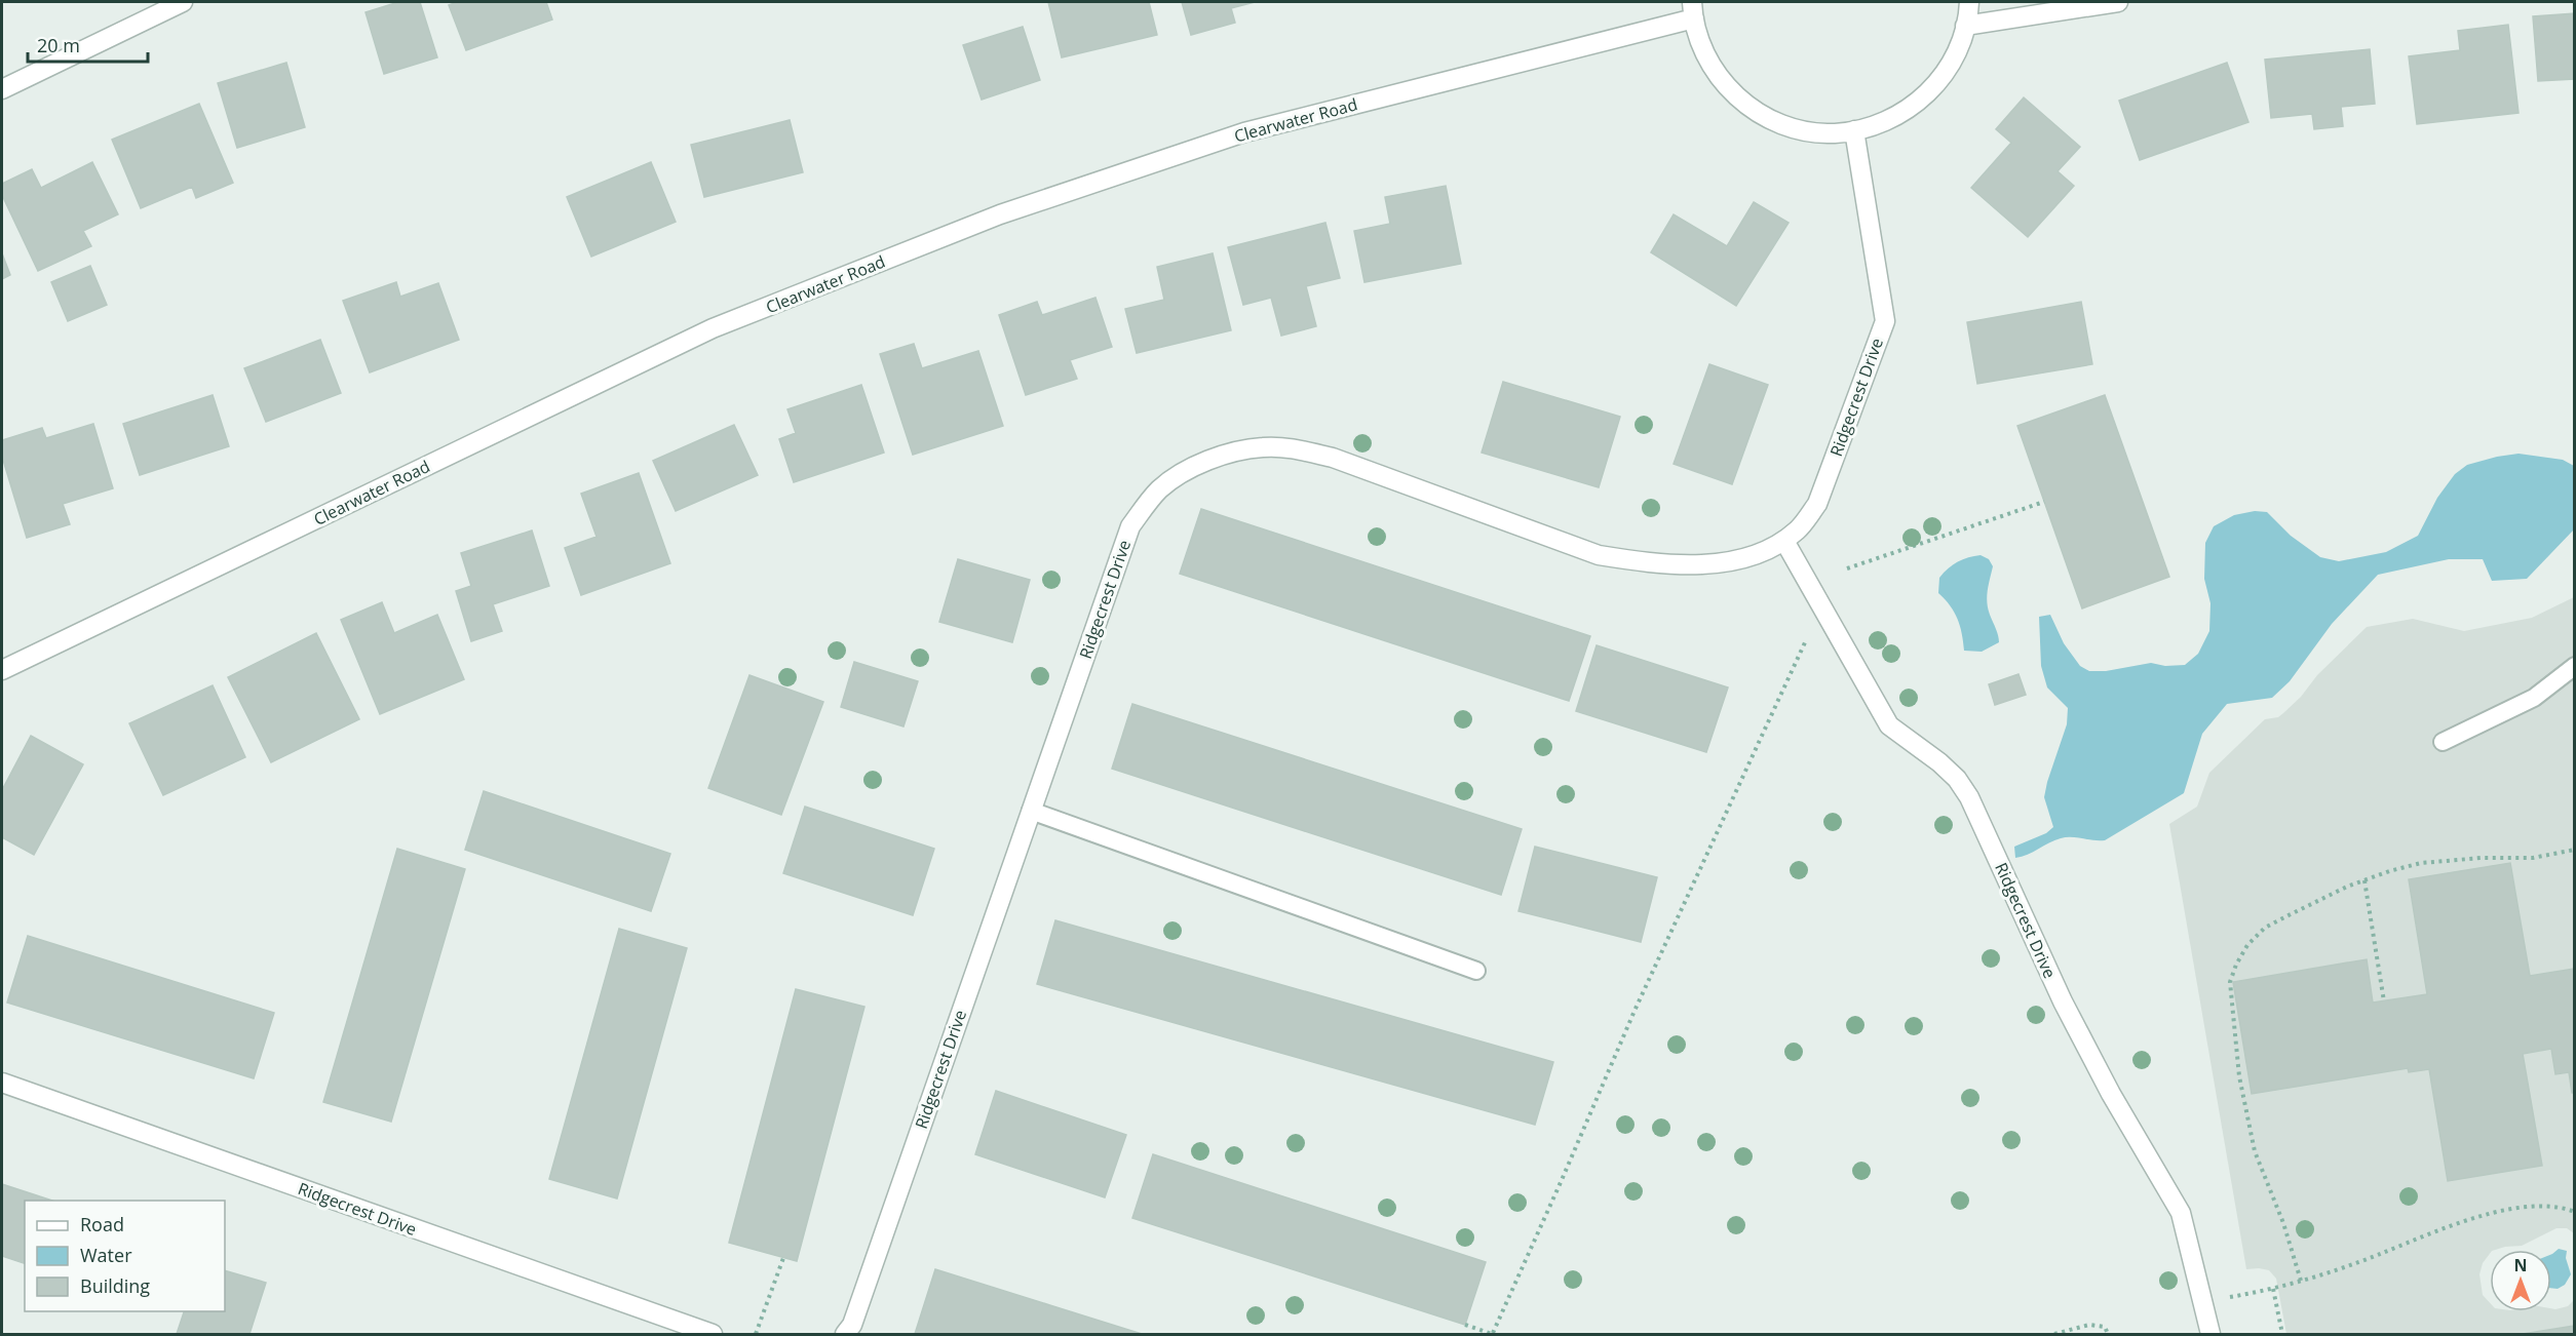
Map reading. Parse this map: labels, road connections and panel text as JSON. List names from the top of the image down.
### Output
{
  "streets": {
    "street": ["Clearwater Road", "Ridgecrest Drive"]
  },
  "legend": ["Road", "Water", "Building"],
  "scale_bar": "20 m",
  "north": "top"
}
